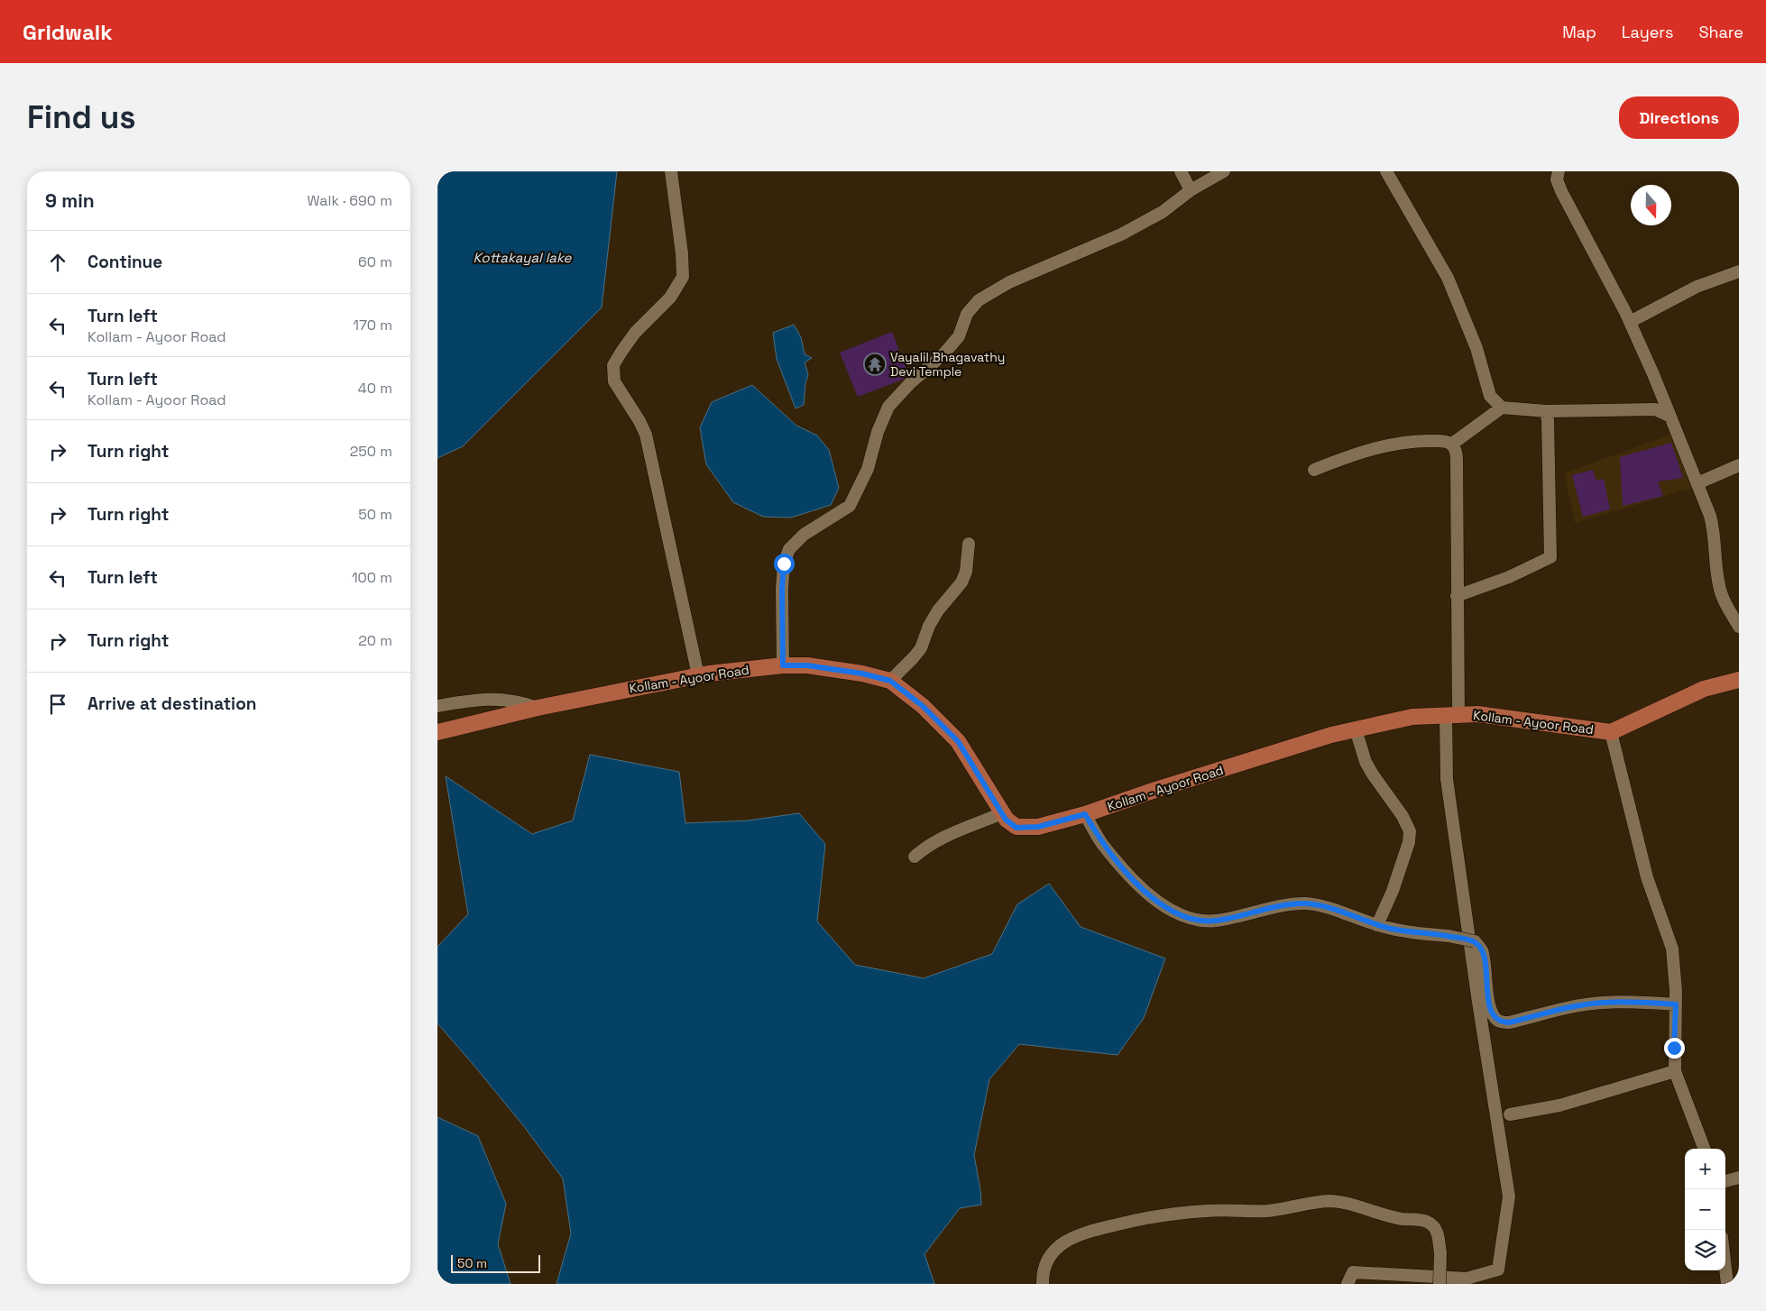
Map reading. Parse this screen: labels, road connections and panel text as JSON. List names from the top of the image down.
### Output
{
  "streets": {
    "main road": ["Kollam - Ayoor Road"]
  },
  "water": ["Kottakayal lake"],
  "places": {
    "temple": ["Vayalil Bhagavathy Devi Temple"]
  },
  "scale_bar": "50 m",
  "north": "bottom",
  "page": {
    "header": "Gridwalk",
    "nav": ["Map", "Layers", "Share"],
    "buttons": "Directions",
    "title": "Find us",
    "heading": ["9 min", "Walk · 690 m"],
    "list": [
      ["Continue", "60 m"],
      ["Turn left", "Kollam - Ayoor Road", "170 m"],
      ["Turn left", "Kollam - Ayoor Road", "40 m"],
      ["Turn right", "250 m"],
      ["Turn right", "50 m"],
      ["Turn left", "100 m"],
      ["Turn right", "20 m"],
      "Arrive at destination"
    ],
    "map_buttons": ["+", "−"],
    "scale": "50 m"
  }
}
